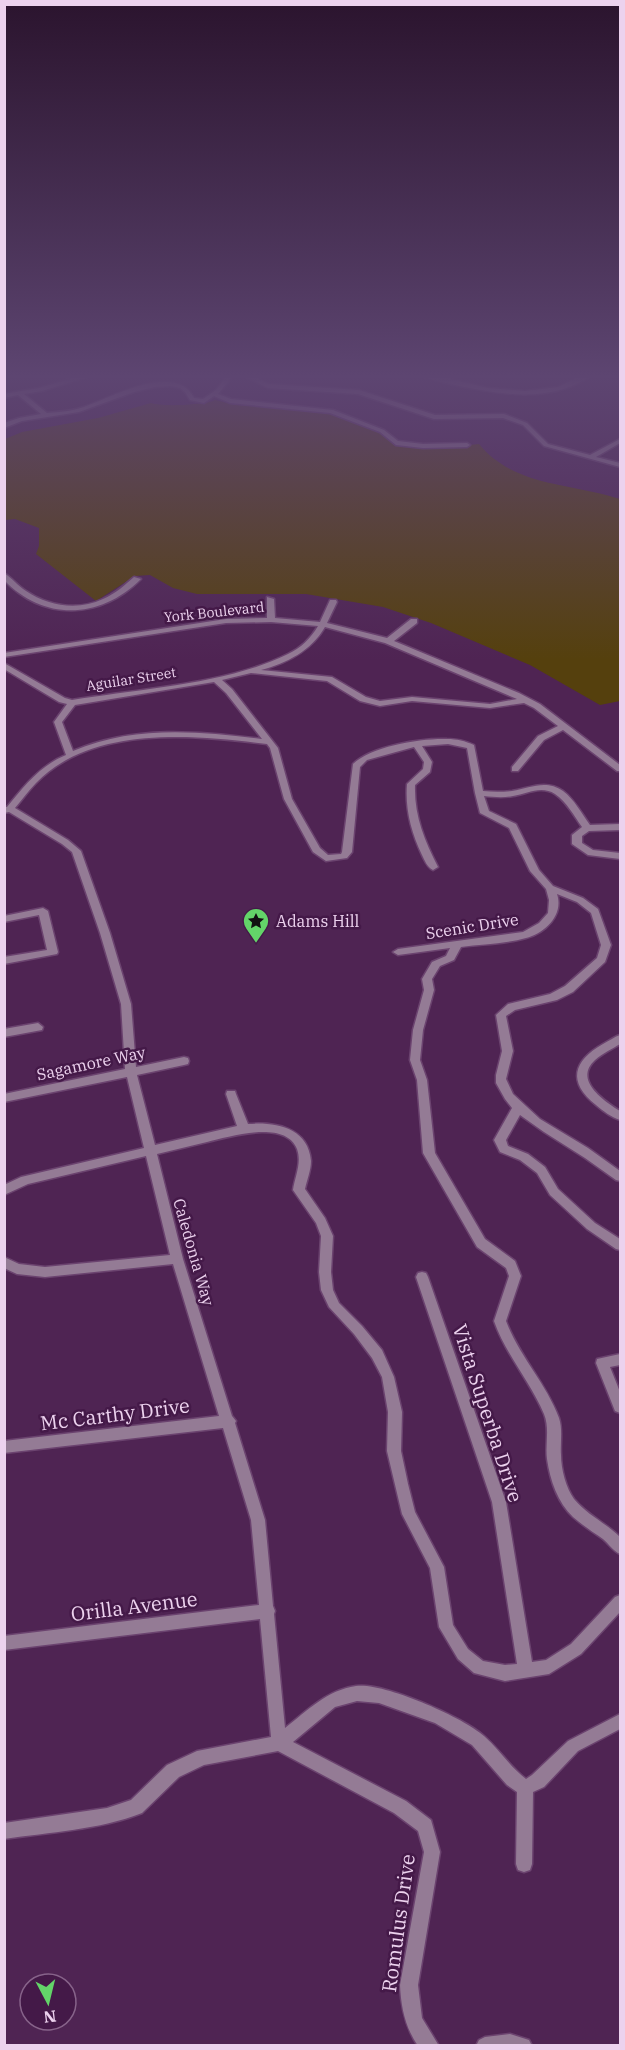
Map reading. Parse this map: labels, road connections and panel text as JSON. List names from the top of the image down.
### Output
{
  "streets": {
    "street": [
      "York Boulevard",
      "Aguilar Street",
      "Scenic Drive",
      "Sagamore Way",
      "Caledonia Way",
      "Vista Superba Drive",
      "Mc Carthy Drive",
      "Orilla Avenue",
      "Romulus Drive"
    ]
  },
  "crossings": [
    ["Sagamore Way", "Caledonia Way"],
    ["Caledonia Way", "Mc Carthy Drive"],
    ["Caledonia Way", "Orilla Avenue"],
    ["Caledonia Way", "Romulus Drive"]
  ],
  "places": {
    "place": ["Adams Hill"]
  },
  "north": "bottom"
}
